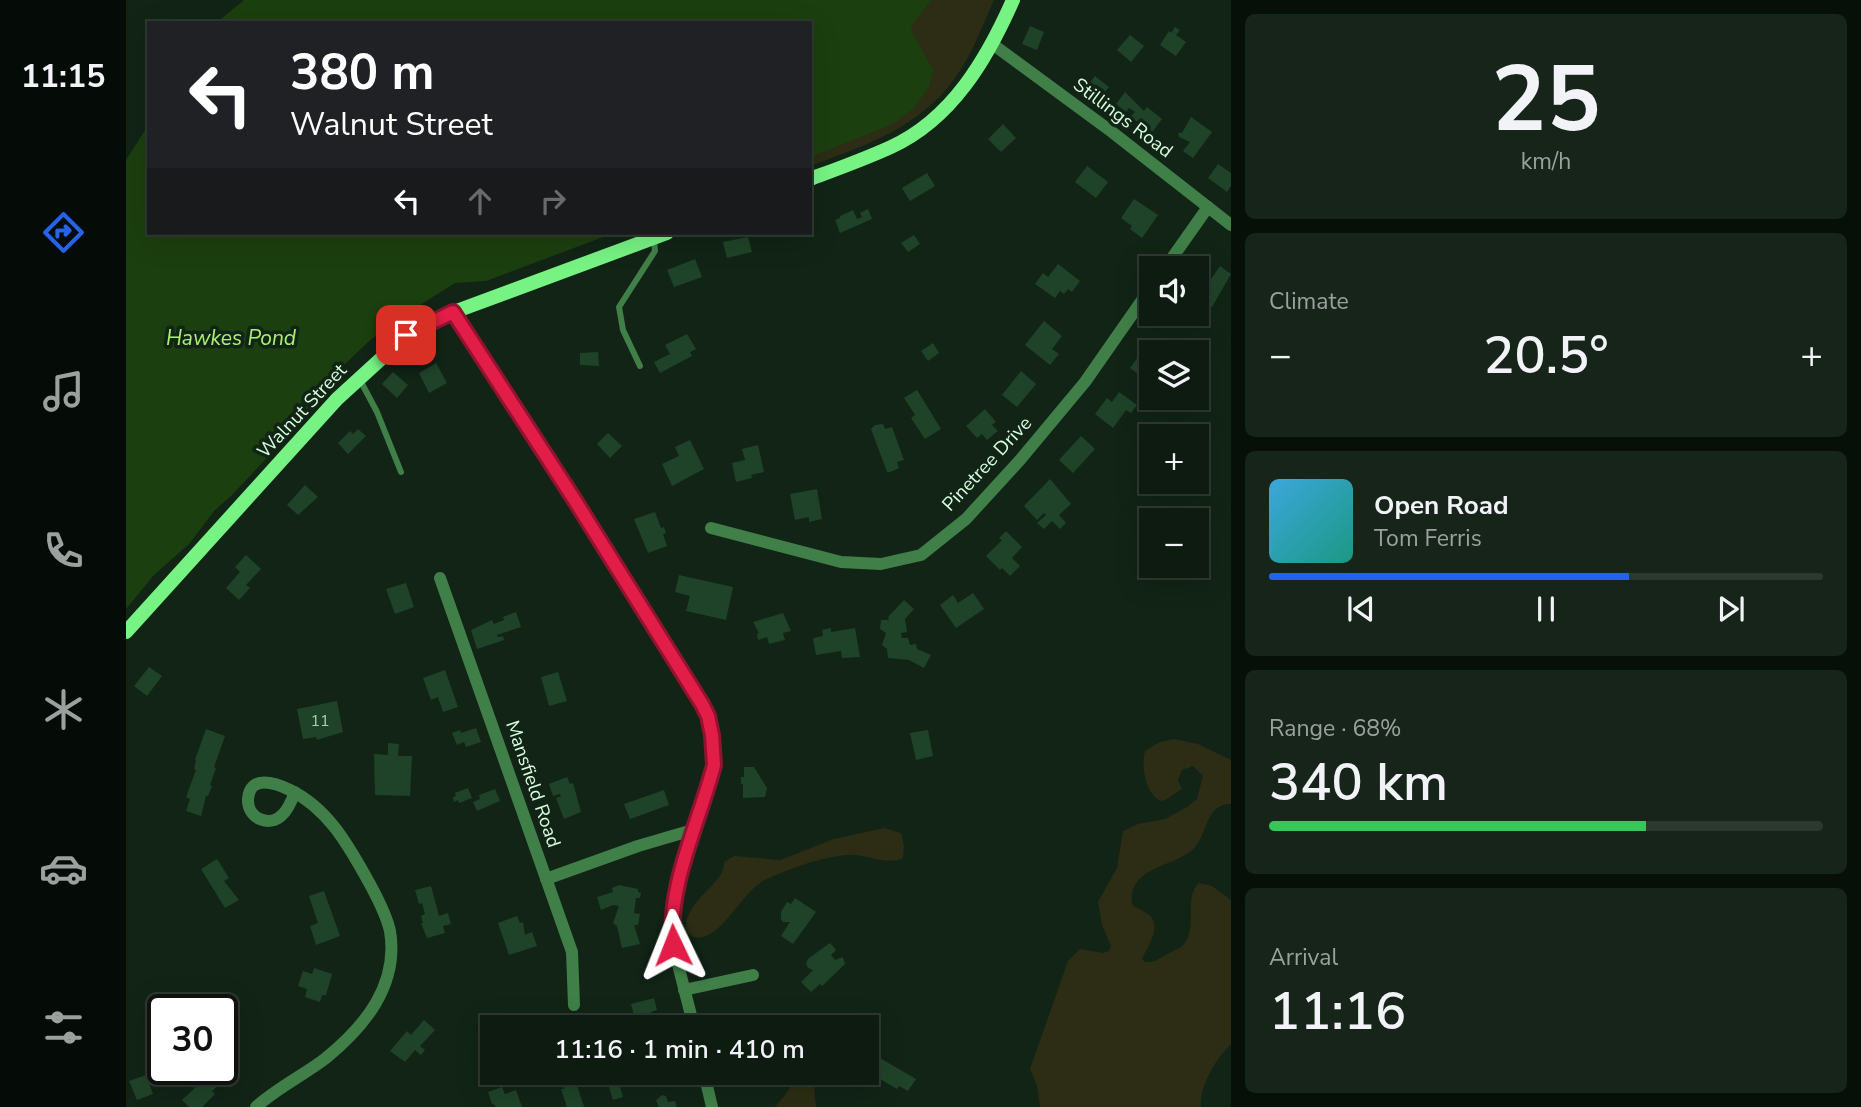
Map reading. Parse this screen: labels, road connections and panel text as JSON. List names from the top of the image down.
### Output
{
  "streets": {
    "main road": ["Walnut Street"],
    "street": ["Stillings Road", "Pinetree Drive", "Mansfield Road"]
  },
  "water": ["Hawkes Pond"],
  "house_numbers": ["11"],
  "page": {
    "tabs": "11:15",
    "tile": [
      ["25", "km/h"],
      "Climate",
      ["Range · 68%", "340 km"],
      ["Arrival", "11:16"]
    ],
    "turn": ["380 m", "Walnut Street"],
    "map_buttons": ["+", "−"],
    "heat": ["−", "20.5°", "+"],
    "song": ["Open Road", "Tom Ferris"],
    "limit": "30",
    "trip": "11:16 · 1 min · 410 m"
  }
}
